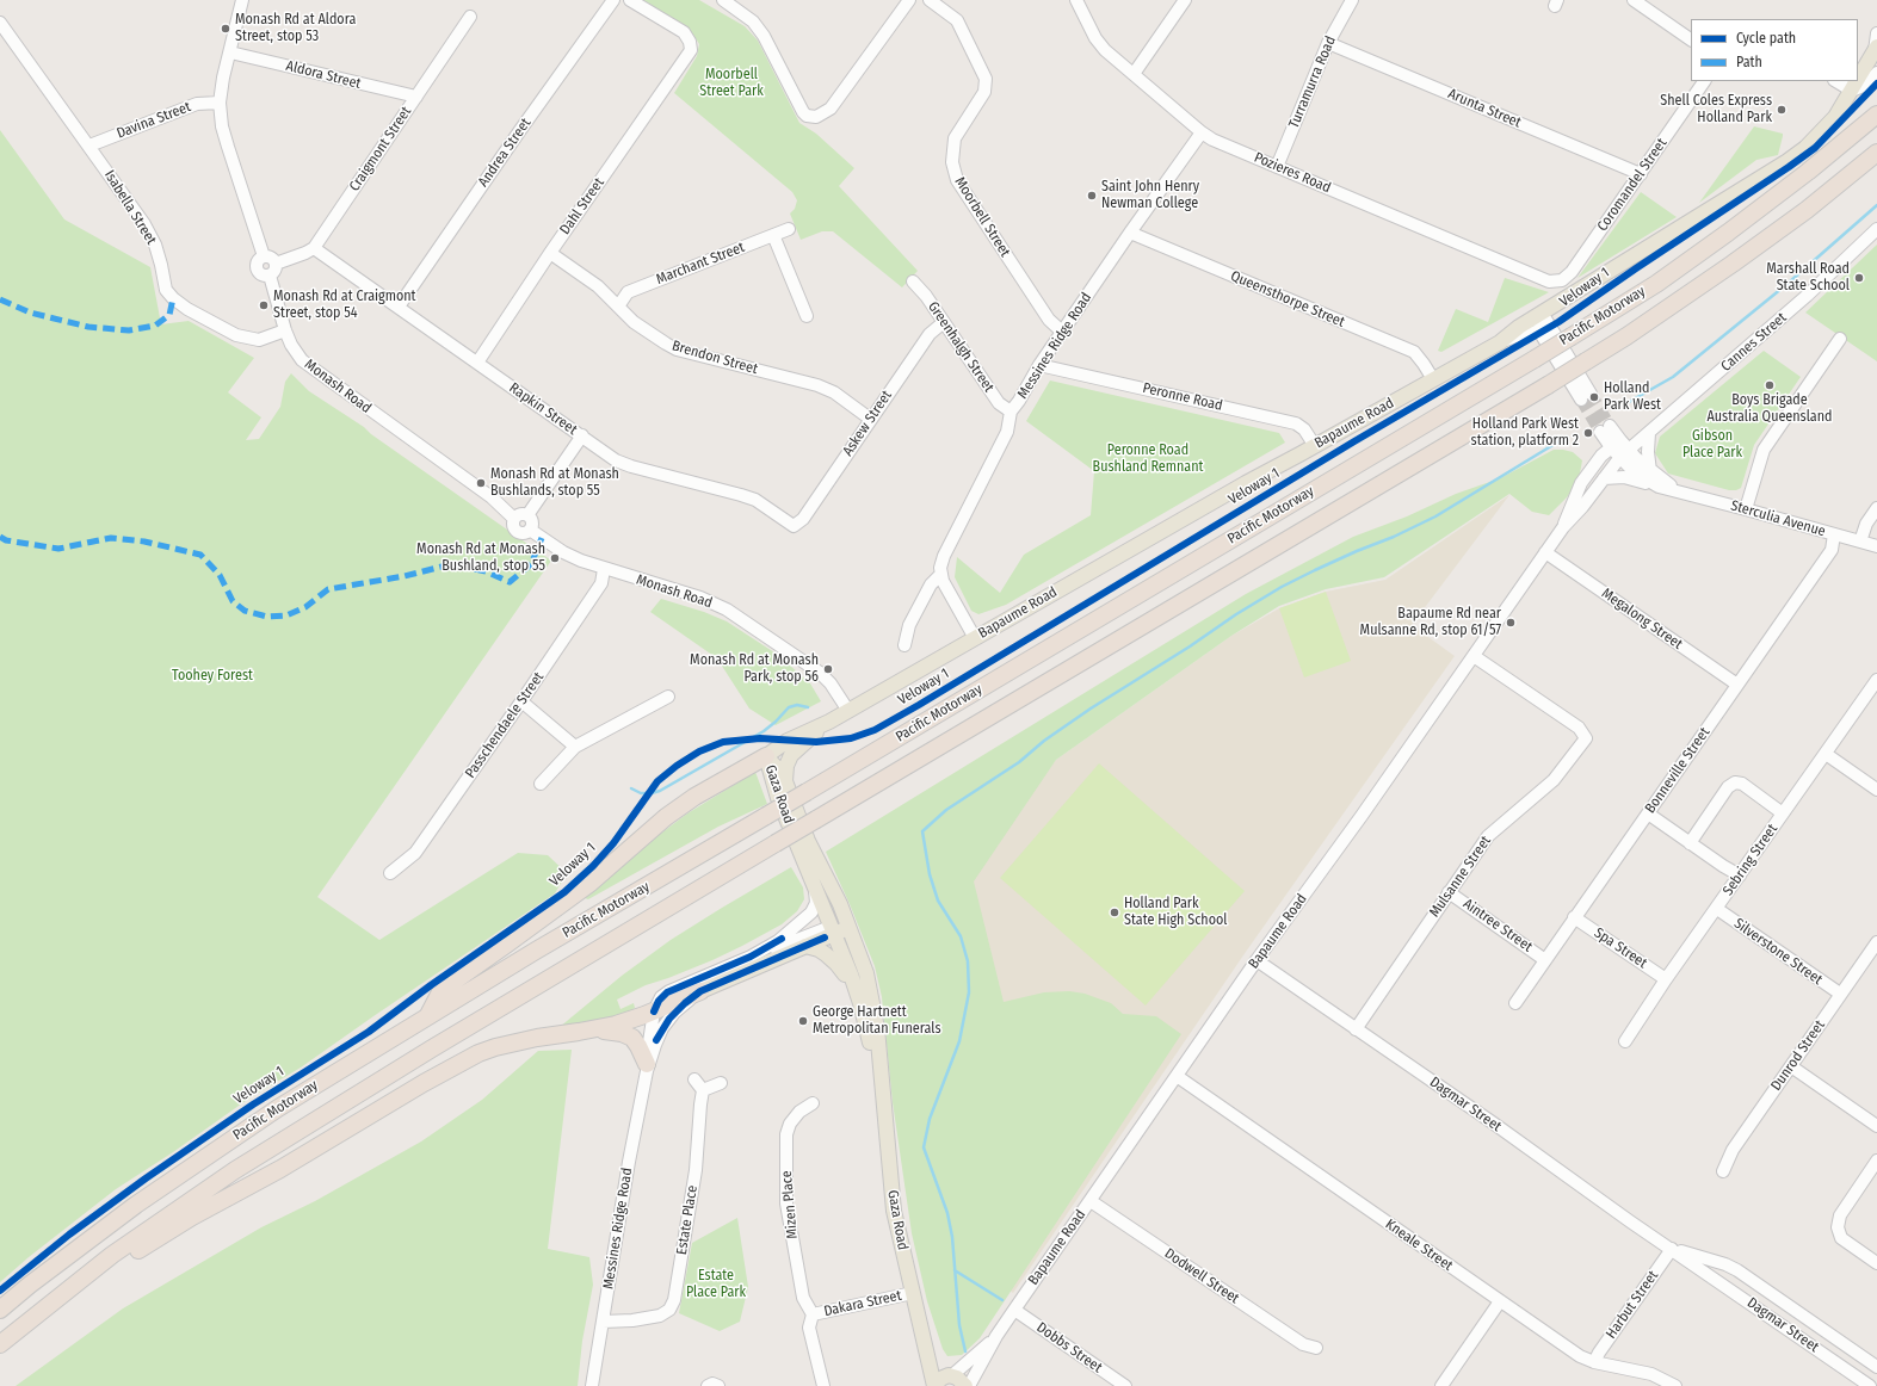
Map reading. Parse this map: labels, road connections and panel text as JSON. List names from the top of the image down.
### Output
{
  "streets": {
    "highway": ["Pacific Motorway"],
    "main road": ["Messines Ridge Road", "Bapaume Road", "Gaza Road"],
    "street": [
      "Aldora Street",
      "Turramurra Road",
      "Arunta Street",
      "Davina Street",
      "Craigmont Street",
      "Andrea Street",
      "Pozieres Road",
      "Coromandel Street",
      "Dahl Street",
      "Isabella Street",
      "Moorbell Street",
      "Marchant Street",
      "Queensthorpe Street",
      "Cannes Street",
      "Greenhalgh Street",
      "Brendon Street",
      "Monash Road",
      "Peronne Road",
      "Rapkin Street",
      "Askew Street",
      "Sterculia Avenue",
      "Megalong Street",
      "Passchendaele Street",
      "Bonneville Street",
      "Sebring Street",
      "Mulsanne Street",
      "Aintree Street",
      "Spa Street",
      "Silverstone Street",
      "Dunrod Street",
      "Dagmar Street",
      "Mizen Place",
      "Estate Place",
      "Kneale Street",
      "Dodwell Street",
      "Dakara Street",
      "Harbut Street",
      "Dobbs Street"
    ],
    "cycle path": ["Veloway 1"]
  },
  "crossings": [
    ["Aldora Street", "Craigmont Street"],
    ["Aldora Street", "Monash Road"],
    ["Turramurra Road", "Arunta Street"],
    ["Turramurra Road", "Pozieres Road"],
    ["Arunta Street", "Coromandel Street"],
    ["Davina Street", "Isabella Street"],
    ["Davina Street", "Monash Road"],
    ["Craigmont Street", "Rapkin Street"],
    ["Andrea Street", "Rapkin Street"],
    ["Pozieres Road", "Coromandel Street"],
    ["Pozieres Road", "Messines Ridge Road"],
    ["Dahl Street", "Brendon Street"],
    ["Dahl Street", "Rapkin Street"],
    ["Isabella Street", "Monash Road"],
    ["Moorbell Street", "Messines Ridge Road"],
    ["Marchant Street", "Brendon Street"],
    ["Queensthorpe Street", "Messines Ridge Road"],
    ["Queensthorpe Street", "Bapaume Road"],
    ["Cannes Street", "Bapaume Road"],
    ["Cannes Street", "Sterculia Avenue"],
    ["Messines Ridge Road", "Greenhalgh Street"],
    ["Messines Ridge Road", "Peronne Road"],
    ["Messines Ridge Road", "Gaza Road"],
    ["Messines Ridge Road", "Estate Place"],
    ["Greenhalgh Street", "Askew Street"],
    ["Brendon Street", "Askew Street"],
    ["Monash Road", "Bapaume Road"],
    ["Monash Road", "Passchendaele Street"],
    ["Peronne Road", "Bapaume Road"],
    ["Rapkin Street", "Askew Street"],
    ["Bapaume Road", "Sterculia Avenue"],
    ["Bapaume Road", "Megalong Street"],
    ["Bapaume Road", "Gaza Road"],
    ["Bapaume Road", "Mulsanne Street"],
    ["Bapaume Road", "Dagmar Street"],
    ["Bapaume Road", "Kneale Street"],
    ["Bapaume Road", "Dodwell Street"],
    ["Bapaume Road", "Dobbs Street"],
    ["Sterculia Avenue", "Bonneville Street"],
    ["Megalong Street", "Bonneville Street"],
    ["Bonneville Street", "Aintree Street"],
    ["Bonneville Street", "Spa Street"],
    ["Gaza Road", "Dakara Street"],
    ["Sebring Street", "Spa Street"],
    ["Sebring Street", "Silverstone Street"],
    ["Mulsanne Street", "Aintree Street"],
    ["Mulsanne Street", "Dagmar Street"],
    ["Silverstone Street", "Dunrod Street"],
    ["Dagmar Street", "Harbut Street"],
    ["Mizen Place", "Dakara Street"],
    ["Kneale Street", "Harbut Street"]
  ],
  "parks": [
    "Moorbell Street Park",
    "Gibson Place Park",
    "Peronne Road Bushland Remnant",
    "Toohey Forest",
    "Estate Place Park"
  ],
  "places": [
    "Monash Rd at Aldora Street, stop 53",
    "Shell Coles Express Holland Park",
    "Saint John Henry Newman College",
    "Marshall Road State School",
    "Monash Rd at Craigmont Street, stop 54",
    "Boys Brigade Australia Queensland",
    "Holland Park West",
    "Holland Park West station, platform 2",
    "Monash Rd at Monash Bushlands, stop 55",
    "Monash Rd at Monash Bushland, stop 55",
    "Bapaume Rd near Mulsanne Rd, stop 61/57",
    "Monash Rd at Monash Park, stop 56",
    "Holland Park State High School",
    "George Hartnett Metropolitan Funerals"
  ],
  "legend": ["Cycle path", "Path"]
}
